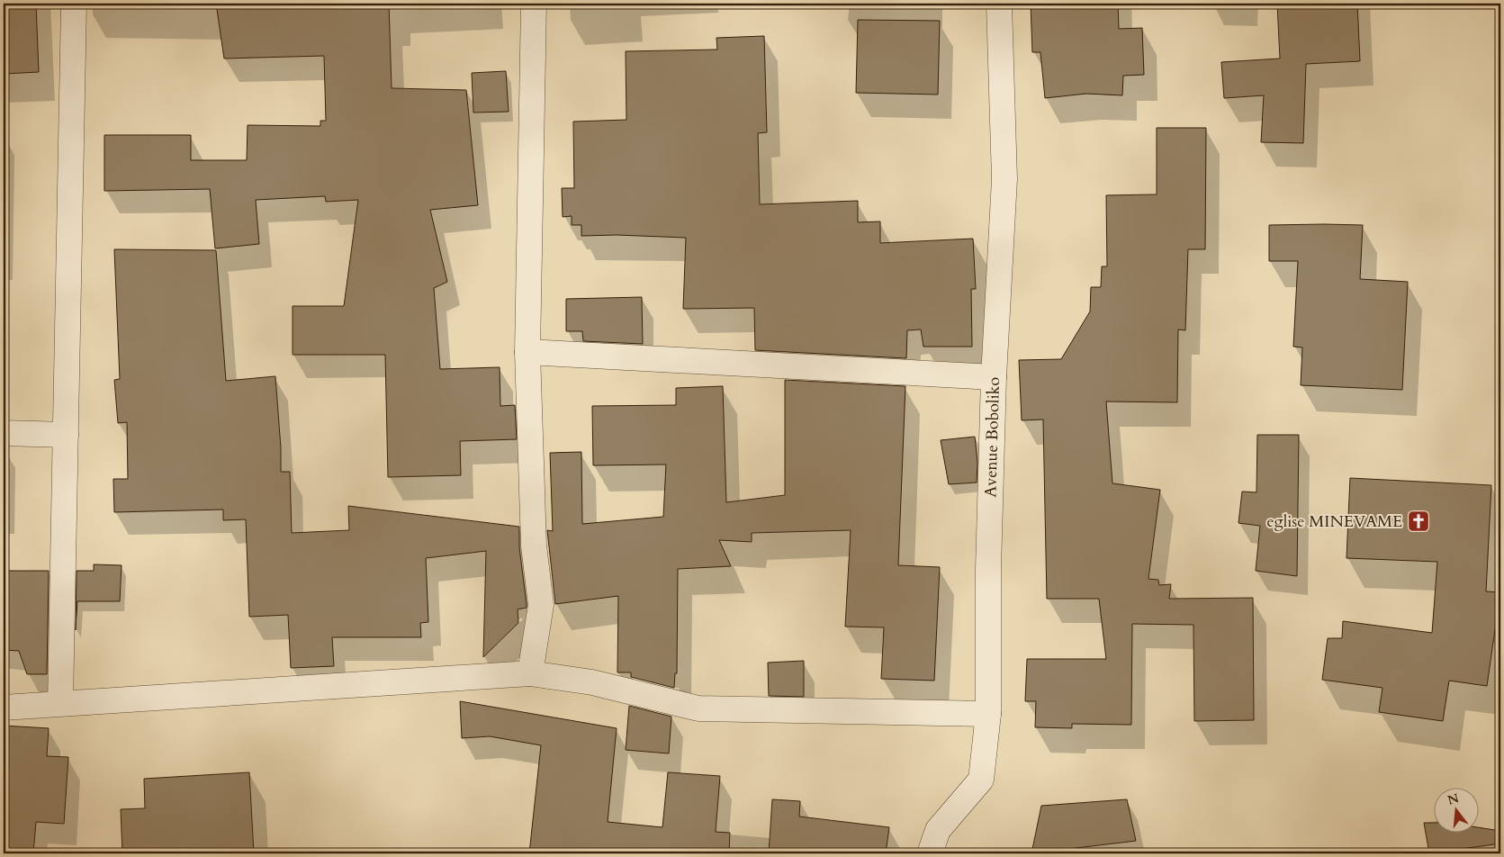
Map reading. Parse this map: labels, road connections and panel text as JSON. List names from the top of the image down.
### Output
{
  "streets": {
    "street": ["Avenue Boboliko"]
  },
  "places": {
    "church": ["eglise MINEVAME"]
  },
  "north": "top"
}
